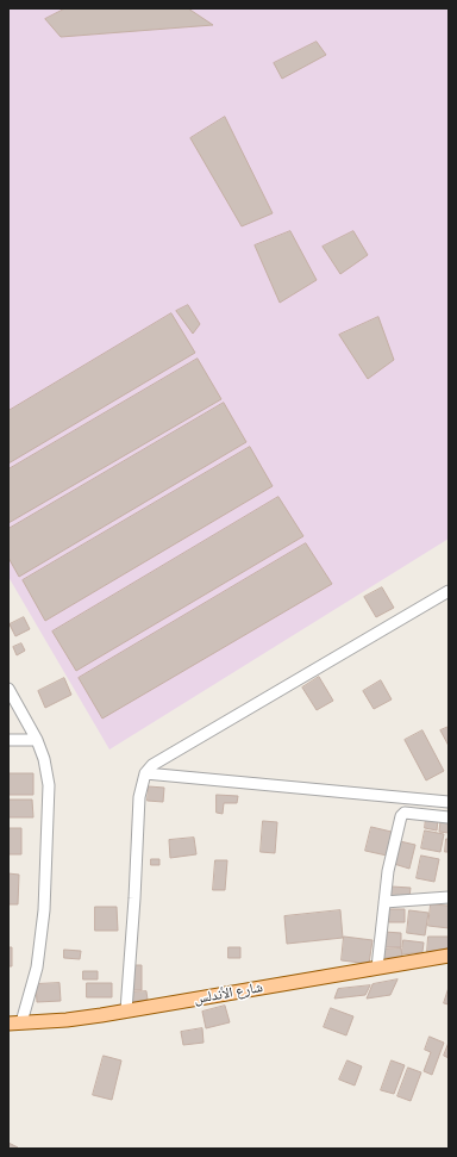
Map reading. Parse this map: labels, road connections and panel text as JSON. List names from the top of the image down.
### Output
{
  "streets": {
    "main road": ["شارع الأندلس"]
  }
}
